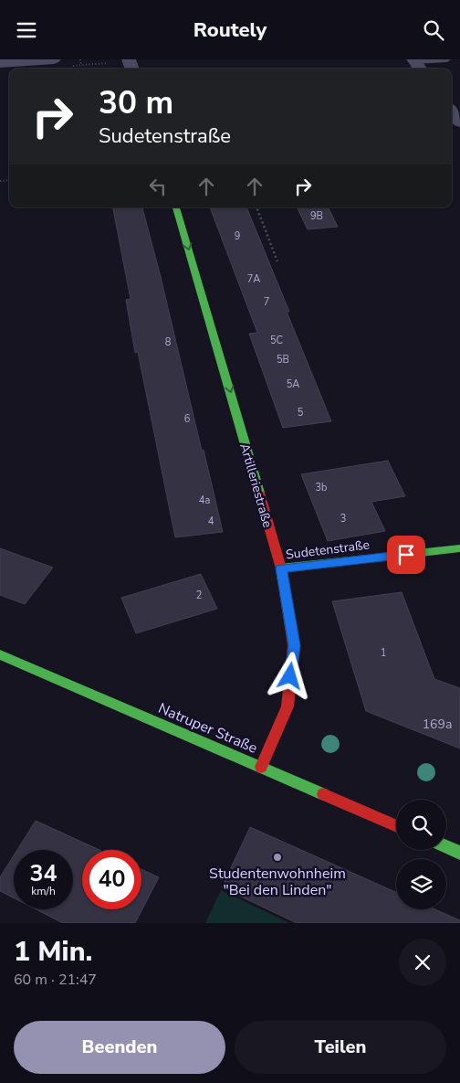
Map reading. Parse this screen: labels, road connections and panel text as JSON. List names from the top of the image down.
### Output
{
  "streets": {
    "street": ["Artilleriestraße", "Sudetenstraße", "Natruper Straße"]
  },
  "crossings": [
    ["Artilleriestraße", "Sudetenstraße"],
    ["Artilleriestraße", "Natruper Straße"]
  ],
  "one_way": ["Artilleriestraße"],
  "places": ["Studentenwohnheim \"Bei den Linden\""],
  "house_numbers": [
    "9B",
    "9",
    "7A",
    "7",
    "5C",
    "8",
    "5B",
    "5A",
    "5",
    "6",
    "3b",
    "4a",
    "3",
    "4",
    "2",
    "1",
    "169a"
  ],
  "page": {
    "header": "Routely",
    "turn": ["30 m", "Sudetenstraße"],
    "speed": "34 km/h",
    "limit": "40",
    "heading": ["1 Min.", "60 m · 21:47"],
    "buttons": ["Beenden", "Teilen"]
  }
}
